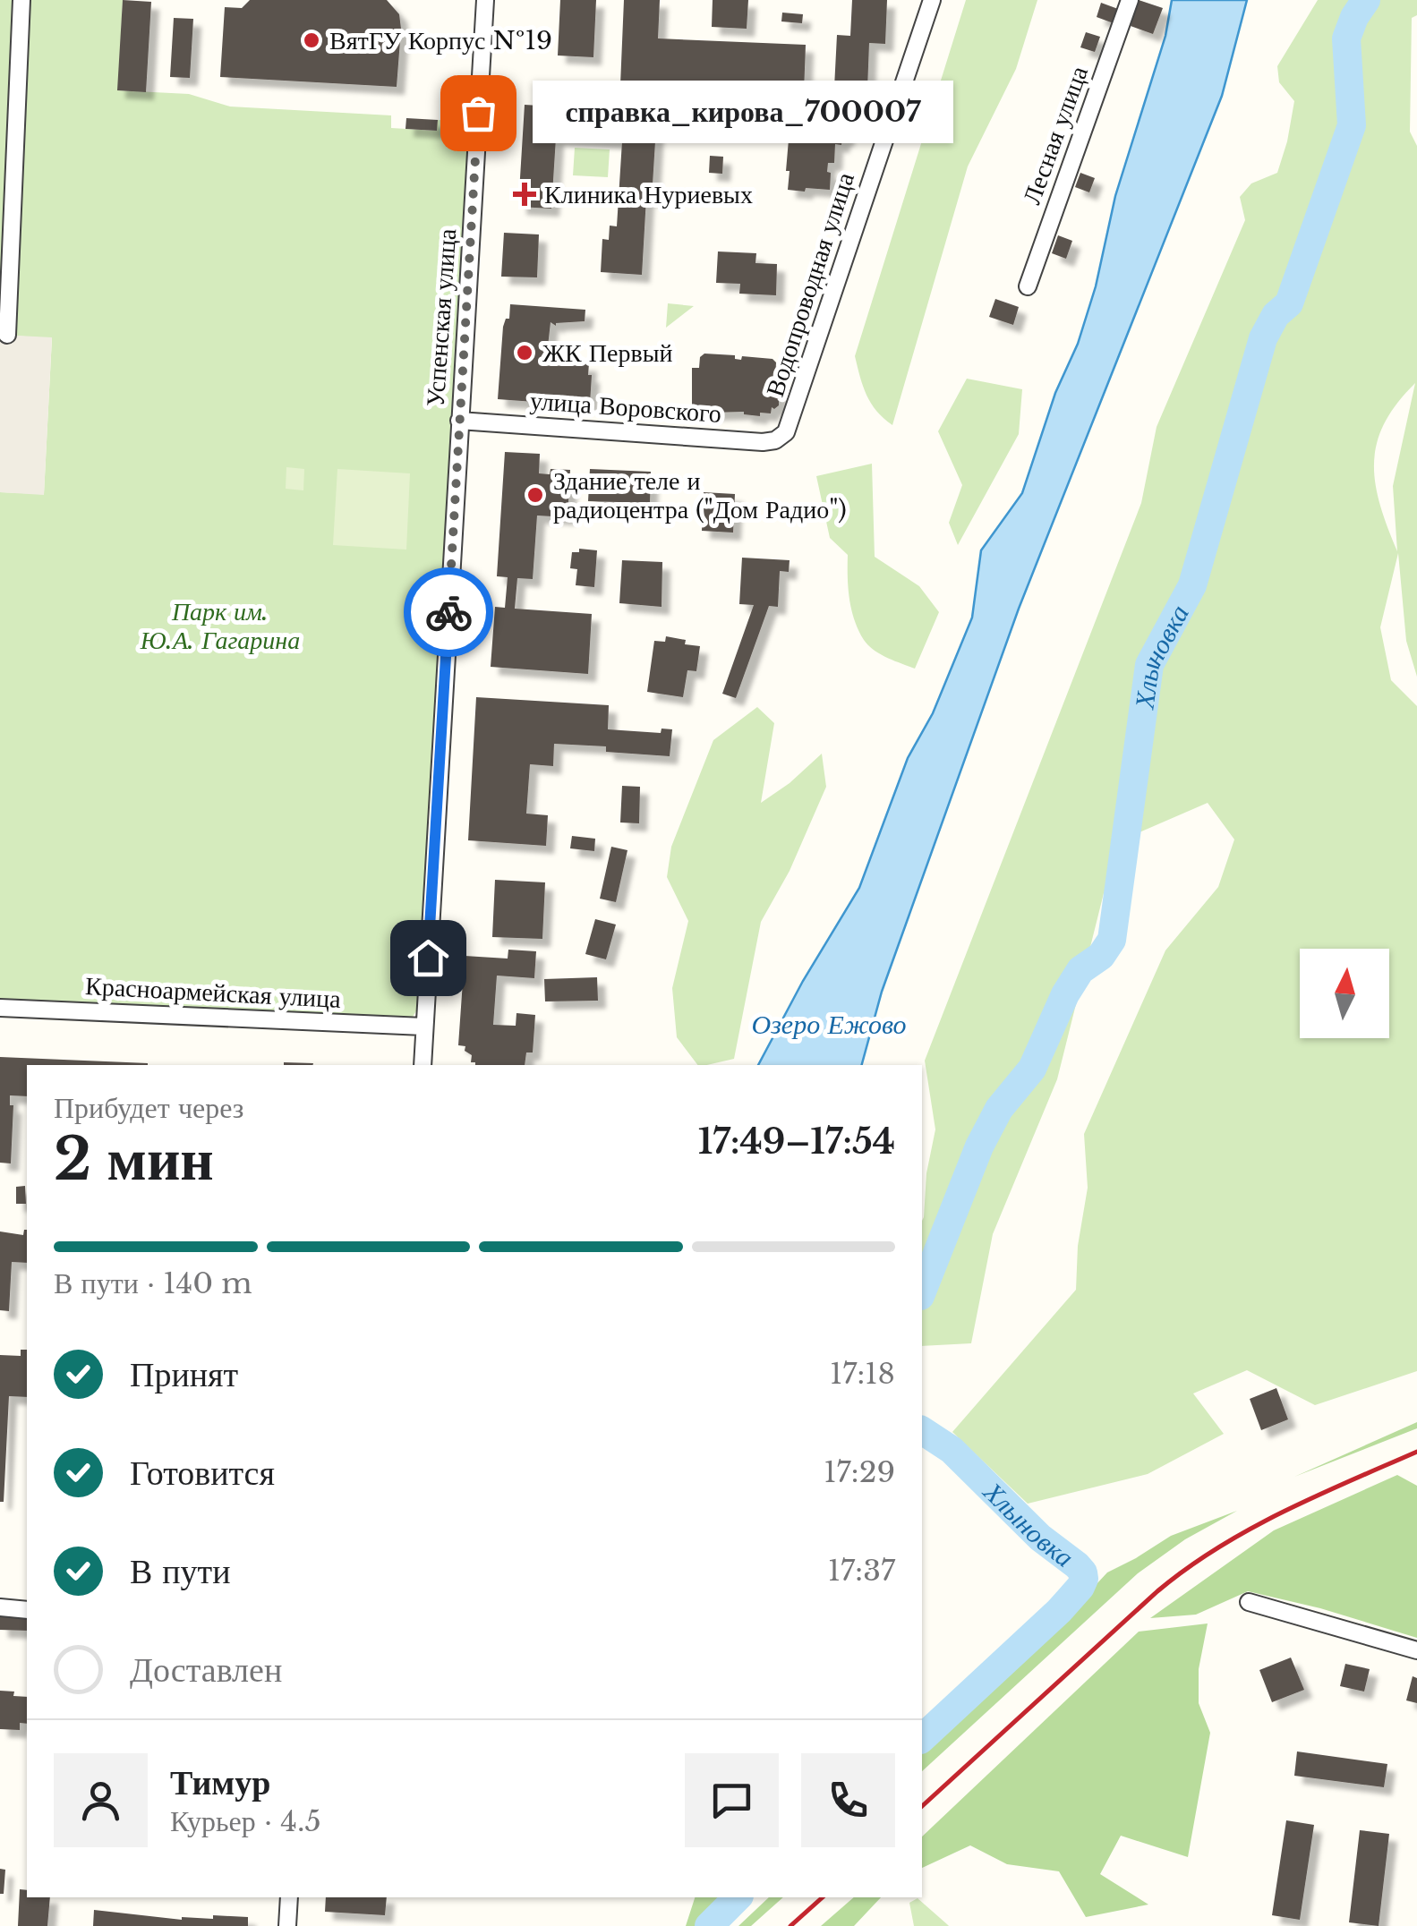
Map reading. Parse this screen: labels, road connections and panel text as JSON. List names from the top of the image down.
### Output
{
  "streets": {
    "street": [
      "Лесная улица",
      "Водопроводная улица",
      "Успенская улица",
      "улица Воровского",
      "Красноармейская улица"
    ]
  },
  "crossings": [
    ["Водопроводная улица", "улица Воровского"],
    ["Успенская улица", "улица Воровского"],
    ["Успенская улица", "Красноармейская улица"]
  ],
  "water": ["Хлыновка", "Озеро Ежово"],
  "parks": ["Парк им. Ю.А. Гагарина"],
  "places": {
    "other": [
      "ВятГУ Корпус №19",
      "справка_кирова_700007",
      "ЖК Первый",
      "Здание теле и радиоцентра (\"Дом Радио\")"
    ],
    "health": ["Клиника Нуриевых"]
  },
  "north": "top",
  "page": {
    "bubble": "справка_кирова_700007",
    "heading": ["2 мин", "Прибудет через", "17:49–17:54"],
    "panel": ["Тимур", "Курьер · 4.5"],
    "bar": "В пути · 140 m",
    "list": [
      ["Принят", "17:18"],
      ["Готовится", "17:29"],
      ["В пути", "17:37"],
      "Доставлен"
    ]
  }
}
